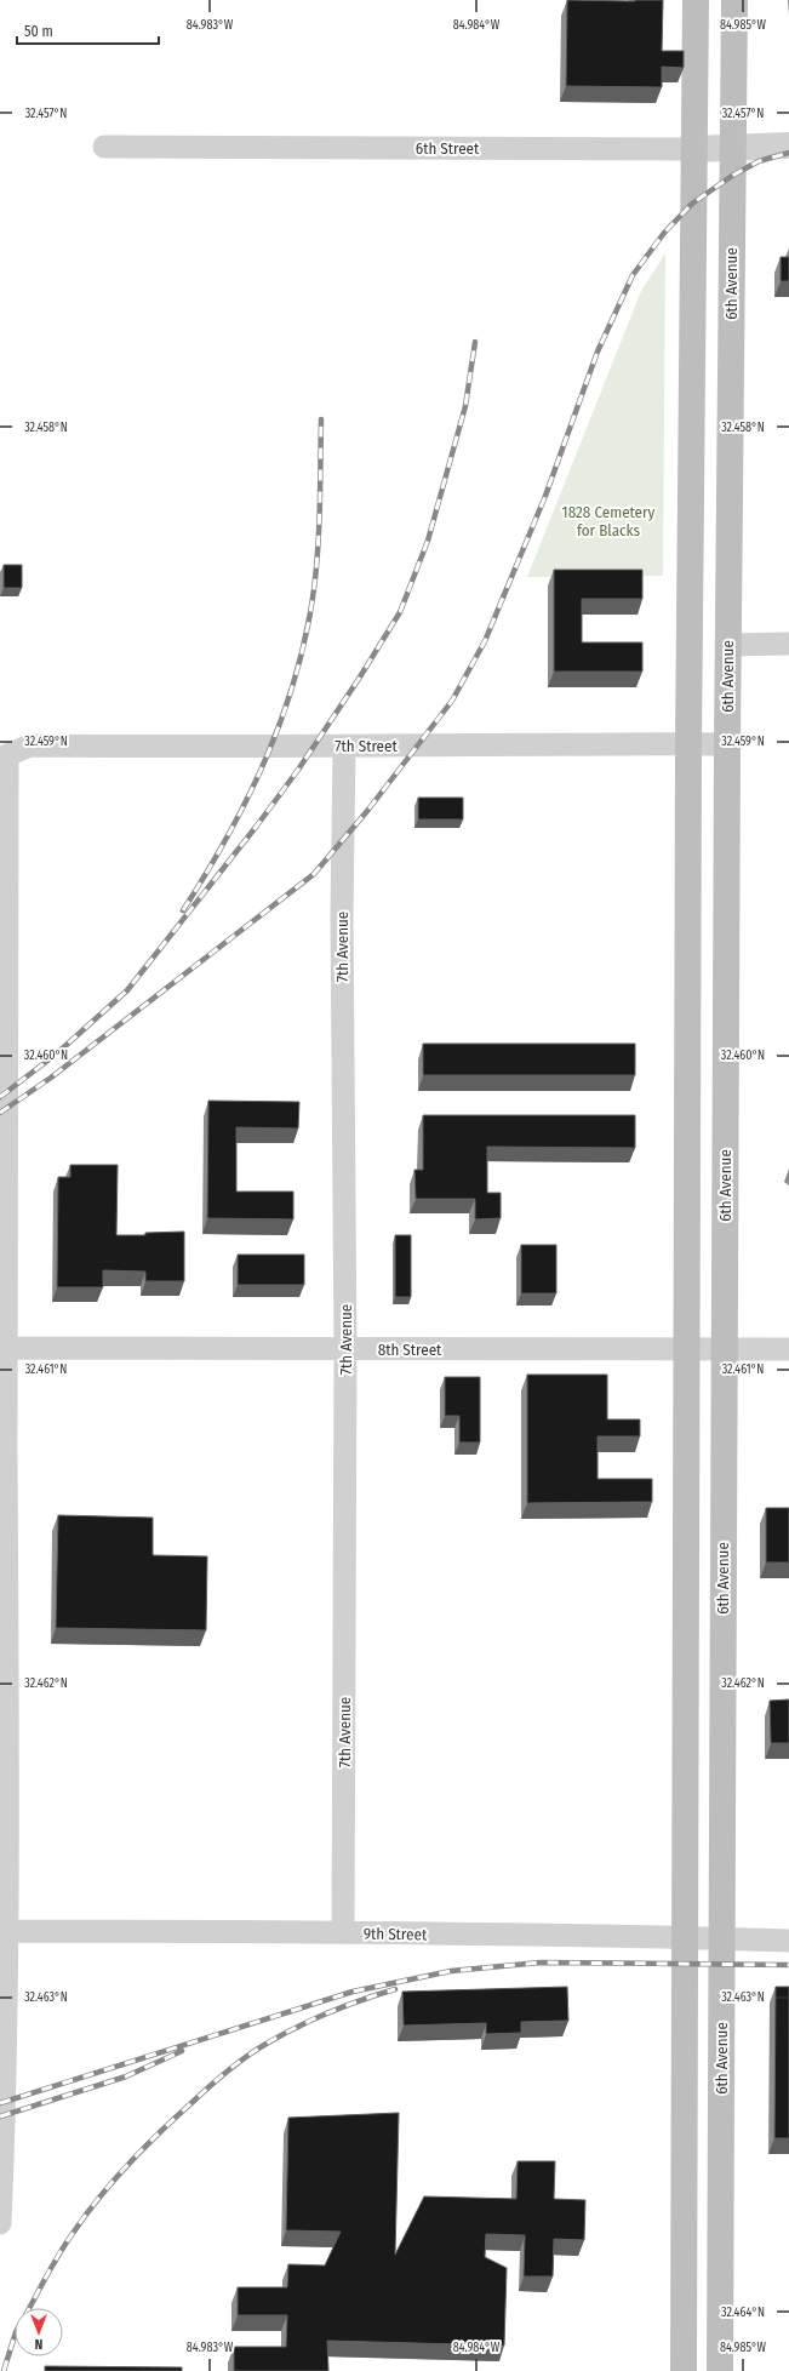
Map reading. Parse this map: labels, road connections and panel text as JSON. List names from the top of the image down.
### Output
{
  "streets": {
    "main road": ["6th Avenue"],
    "street": [
      "6th Street",
      "7th Street",
      "7th Avenue",
      "8th Street",
      "9th Street"
    ]
  },
  "crossings": [
    ["6th Street", "6th Avenue"],
    ["6th Avenue", "7th Street"],
    ["6th Avenue", "8th Street"],
    ["6th Avenue", "9th Street"],
    ["7th Street", "7th Avenue"],
    ["7th Street", "8th Street"],
    ["7th Avenue", "8th Street"],
    ["7th Avenue", "9th Street"]
  ],
  "parks": ["1828 Cemetery for Blacks"],
  "scale_bar": "50 m",
  "north": "bottom",
  "coordinates": [
    "84.983°W",
    "84.984°W",
    "84.985°W",
    "32.457°N",
    "32.458°N",
    "32.459°N",
    "32.460°N",
    "32.461°N",
    "32.462°N",
    "32.463°N",
    "32.464°N"
  ]
}
